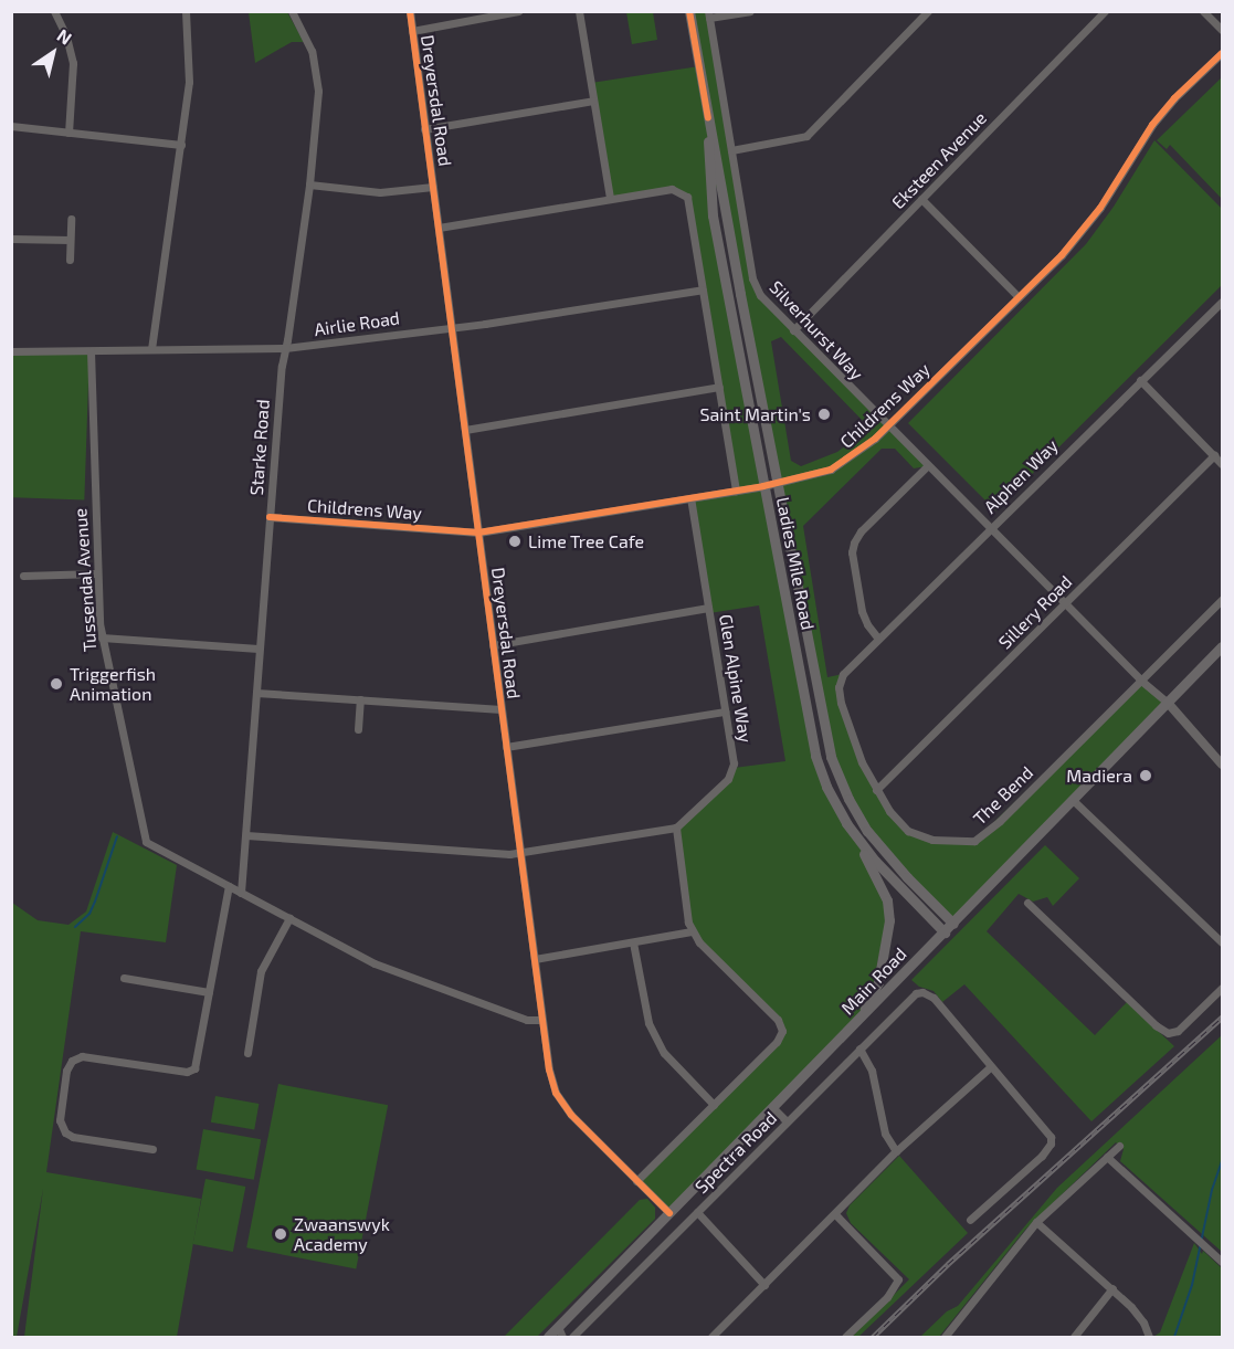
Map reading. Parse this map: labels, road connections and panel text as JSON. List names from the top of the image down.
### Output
{
  "streets": {
    "main road": ["Ladies Mile Road", "Main Road"],
    "street": [
      "Dreyersdal Road",
      "Eksteen Avenue",
      "Airlie Road",
      "Silverhurst Way",
      "Childrens Way",
      "Starke Road",
      "Alphen Way",
      "Tussendal Avenue",
      "Sillery Road",
      "Glen Alpine Way",
      "The Bend",
      "Spectra Road"
    ]
  },
  "crossings": [
    ["Dreyersdal Road", "Airlie Road"],
    ["Dreyersdal Road", "Childrens Way"],
    ["Dreyersdal Road", "Main Road"],
    ["Eksteen Avenue", "Silverhurst Way"],
    ["Airlie Road", "Starke Road"],
    ["Airlie Road", "Tussendal Avenue"],
    ["Silverhurst Way", "Childrens Way"],
    ["Silverhurst Way", "Alphen Way"],
    ["Silverhurst Way", "Sillery Road"],
    ["Silverhurst Way", "The Bend"],
    ["Silverhurst Way", "Main Road"],
    ["Childrens Way", "Starke Road"],
    ["Childrens Way", "Ladies Mile Road"],
    ["Childrens Way", "Glen Alpine Way"],
    ["Alphen Way", "The Bend"],
    ["Ladies Mile Road", "Main Road"],
    ["Sillery Road", "The Bend"]
  ],
  "places": [
    "Saint Martin's",
    "Lime Tree Cafe",
    "Triggerfish Animation",
    "Madiera",
    "Zwaanswyk Academy"
  ],
  "north": "top right"
}
